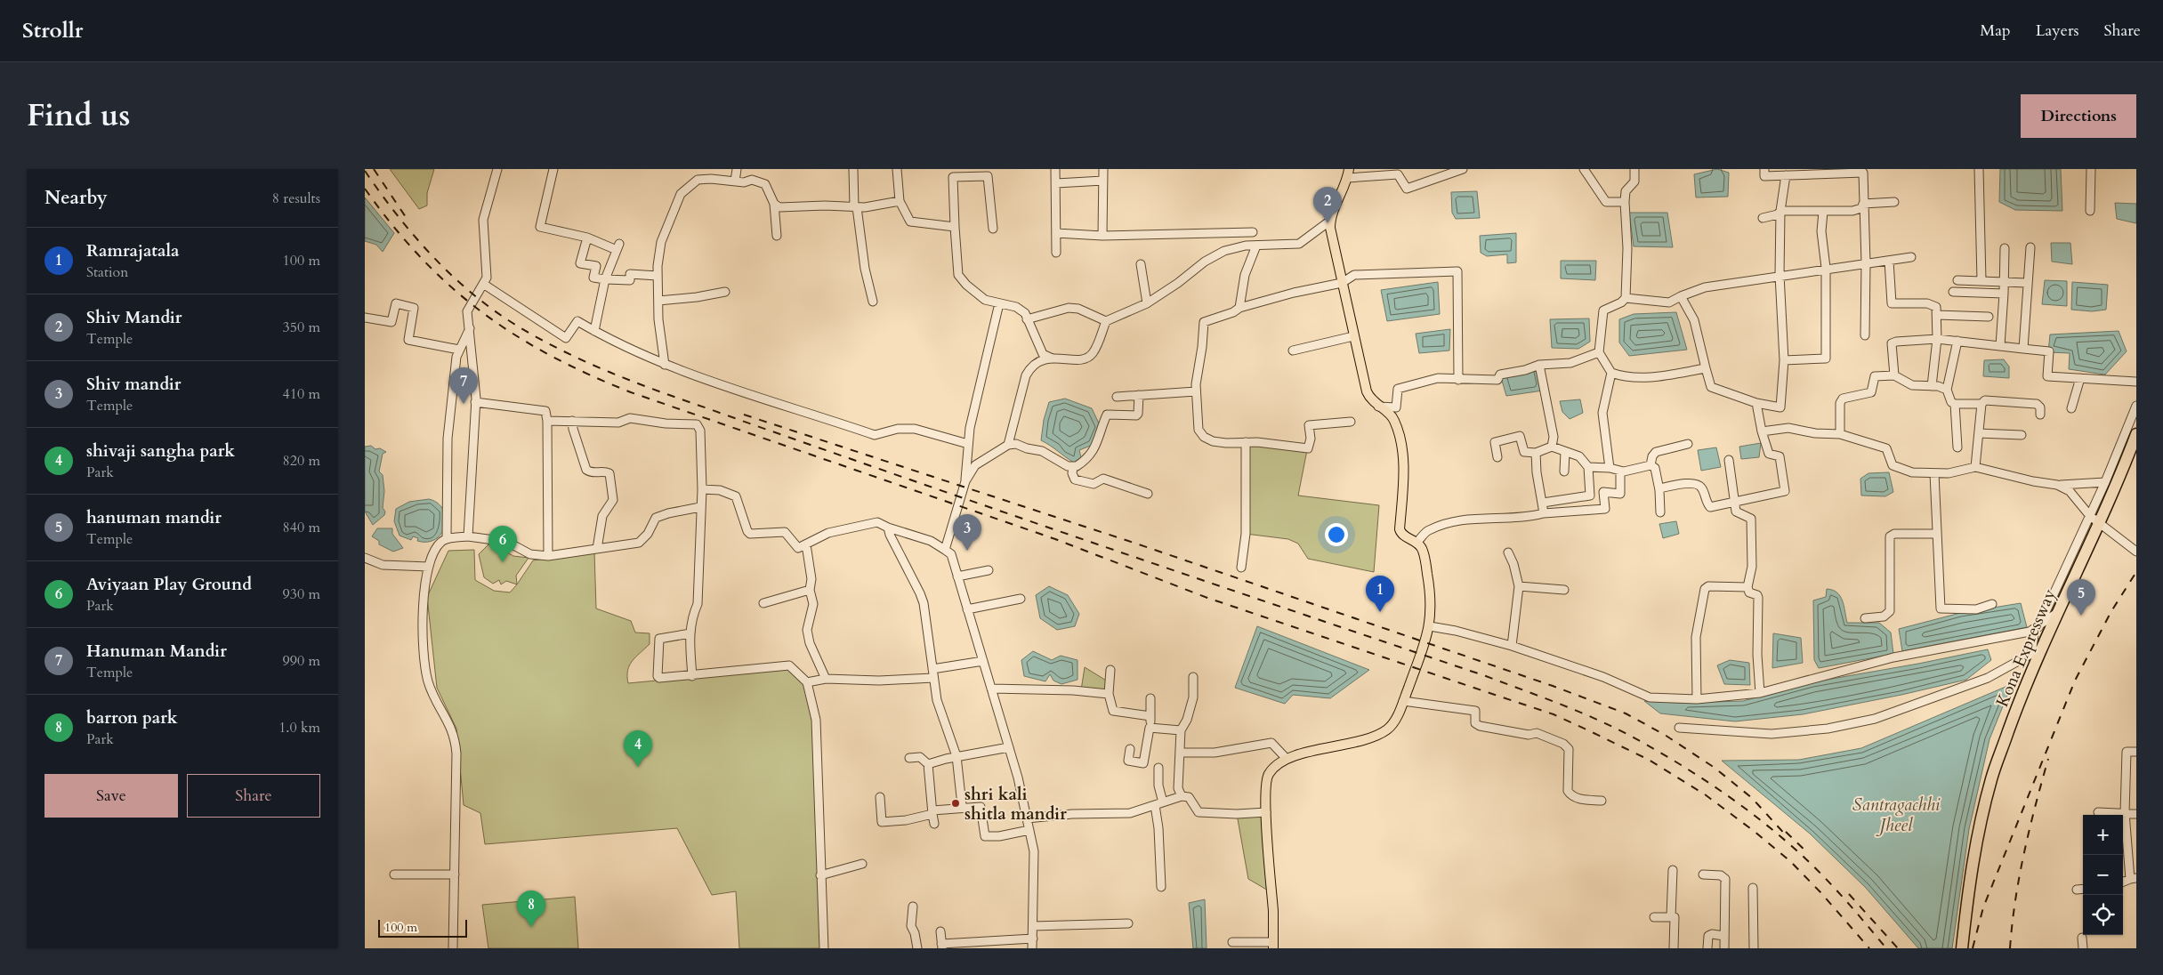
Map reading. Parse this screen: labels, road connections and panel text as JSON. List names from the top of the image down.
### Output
{
  "streets": {
    "highway": ["Kona Expressway"]
  },
  "water": ["Santragachhi Jheel"],
  "places": ["shri kali shitla mandir"],
  "scale_bar": "100 m",
  "page": {
    "header": "Strollr",
    "nav": ["Map", "Layers", "Share"],
    "title": "Find us",
    "buttons": [
      "Directions",
      ["Save", "Share"]
    ],
    "heading": ["Nearby", "8 results"],
    "pins": [
      "2",
      "7",
      "3",
      "6",
      "1",
      "5",
      "4",
      "8"
    ],
    "list": [
      {
        "mark": "1",
        "name": "Ramrajatala",
        "note": "Station",
        "value": "100 m"
      },
      {
        "mark": "2",
        "name": "Shiv Mandir",
        "note": "Temple",
        "value": "350 m"
      },
      {
        "mark": "3",
        "name": "Shiv mandir",
        "note": "Temple",
        "value": "410 m"
      },
      {
        "mark": "4",
        "name": "shivaji sangha park",
        "note": "Park",
        "value": "820 m"
      },
      {
        "mark": "5",
        "name": "hanuman mandir",
        "note": "Temple",
        "value": "840 m"
      },
      {
        "mark": "6",
        "name": "Aviyaan Play Ground",
        "note": "Park",
        "value": "930 m"
      },
      {
        "mark": "7",
        "name": "Hanuman Mandir",
        "note": "Temple",
        "value": "990 m"
      },
      {
        "mark": "8",
        "name": "barron park",
        "note": "Park",
        "value": "1.0 km"
      }
    ],
    "map_buttons": ["+", "−"],
    "scale": "100 m"
  }
}
